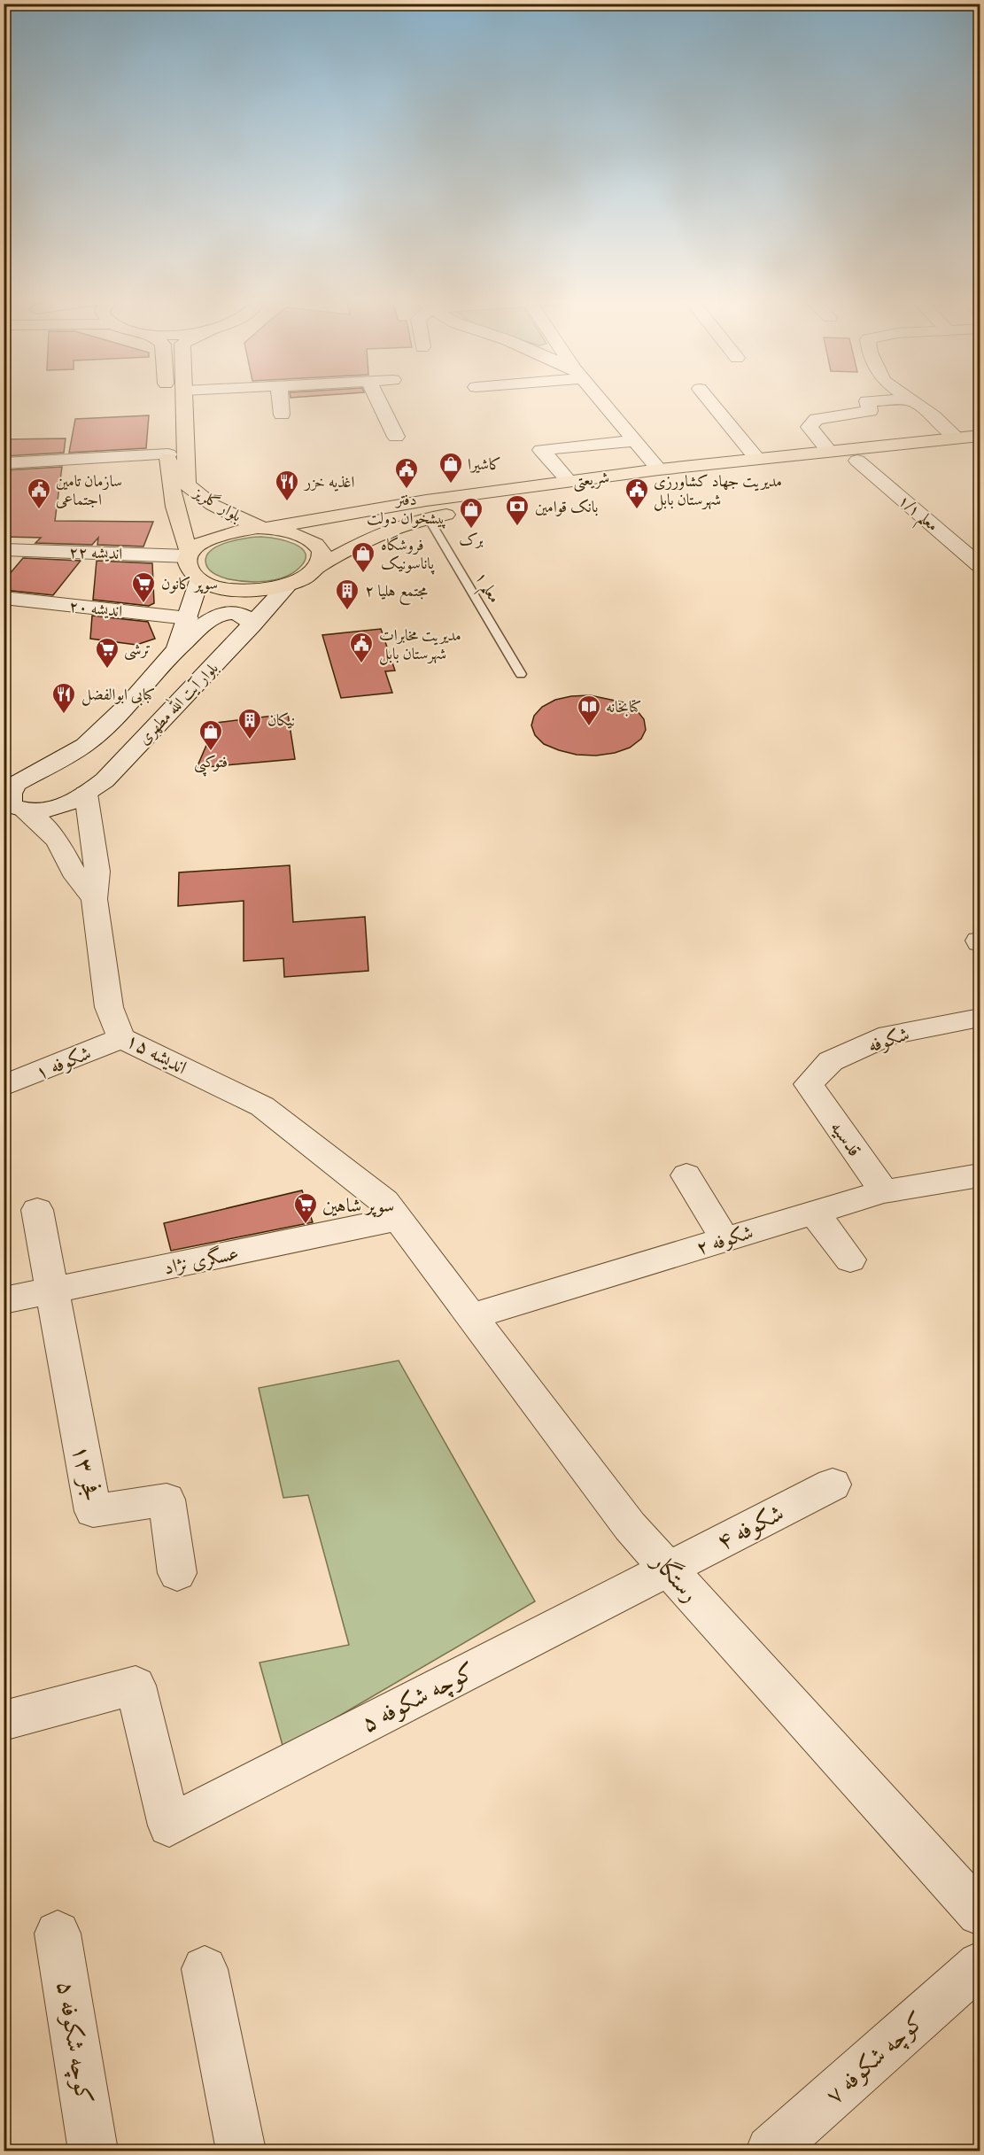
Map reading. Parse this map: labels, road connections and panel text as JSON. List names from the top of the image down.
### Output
{
  "streets": {
    "main road": ["شریعتی", "بلوار گلریز"],
    "street": [
      "معلم ۱/۱",
      "اندیشه ۲۲",
      "اندیشه ۲۰",
      "بلوار آیت الله مطهری",
      "شکوفه",
      "اندیشه ۱۵",
      "شکوفه ۱",
      "قدسیه",
      "شکوفه ۲",
      "عسگری نژاد",
      "فجر ۱۳",
      "شکوفه ۴",
      "رستگار",
      "کوچه شکوفه ۵",
      "کوچه شکوفه ۷"
    ],
    "lane": ["معلم ۱"]
  },
  "crossings": [
    ["شریعتی", "بلوار گلریز"],
    ["شریعتی", "معلم ۱/۱"],
    ["شریعتی", "اندیشه ۲۲"],
    ["شریعتی", "معلم ۱"],
    ["شریعتی", "بلوار آیت الله مطهری"],
    ["بلوار گلریز", "اندیشه ۲۲"],
    ["بلوار گلریز", "بلوار آیت الله مطهری"],
    ["اندیشه ۲۰", "بلوار آیت الله مطهری"],
    ["بلوار آیت الله مطهری", "اندیشه ۱۵"],
    ["شکوفه", "قدسیه"],
    ["اندیشه ۱۵", "شکوفه ۱"],
    ["اندیشه ۱۵", "عسگری نژاد"],
    ["اندیشه ۱۵", "رستگار"],
    ["قدسیه", "شکوفه ۲"],
    ["شکوفه ۲", "رستگار"],
    ["عسگری نژاد", "فجر ۱۳"],
    ["عسگری نژاد", "رستگار"],
    ["شکوفه ۴", "رستگار"],
    ["شکوفه ۴", "کوچه شکوفه ۵"],
    ["رستگار", "کوچه شکوفه ۵"]
  ],
  "places": {
    "shop": [
      "کاشیرا",
      "برک",
      "فروشگاه پاناسونیک",
      "فتوکپی"
    ],
    "public building": [
      "دفتر پیشخوان دولت",
      "سازمان تامین اجتماعی",
      "مدیریت جهاد کشاورزی شهرستان بابل",
      "مدیریت مخابرات شهرستان بابل"
    ],
    "restaurant": ["اغذیه خزر", "کبابی ابوالفضل"],
    "bank": ["بانک قوامین"],
    "supermarket": ["سوپر کانون", "ترشی", "سوپر شاهین"],
    "building": ["مجتمع هلیا ۲", "نیکان"],
    "library": ["کتابخانه"]
  }
}
